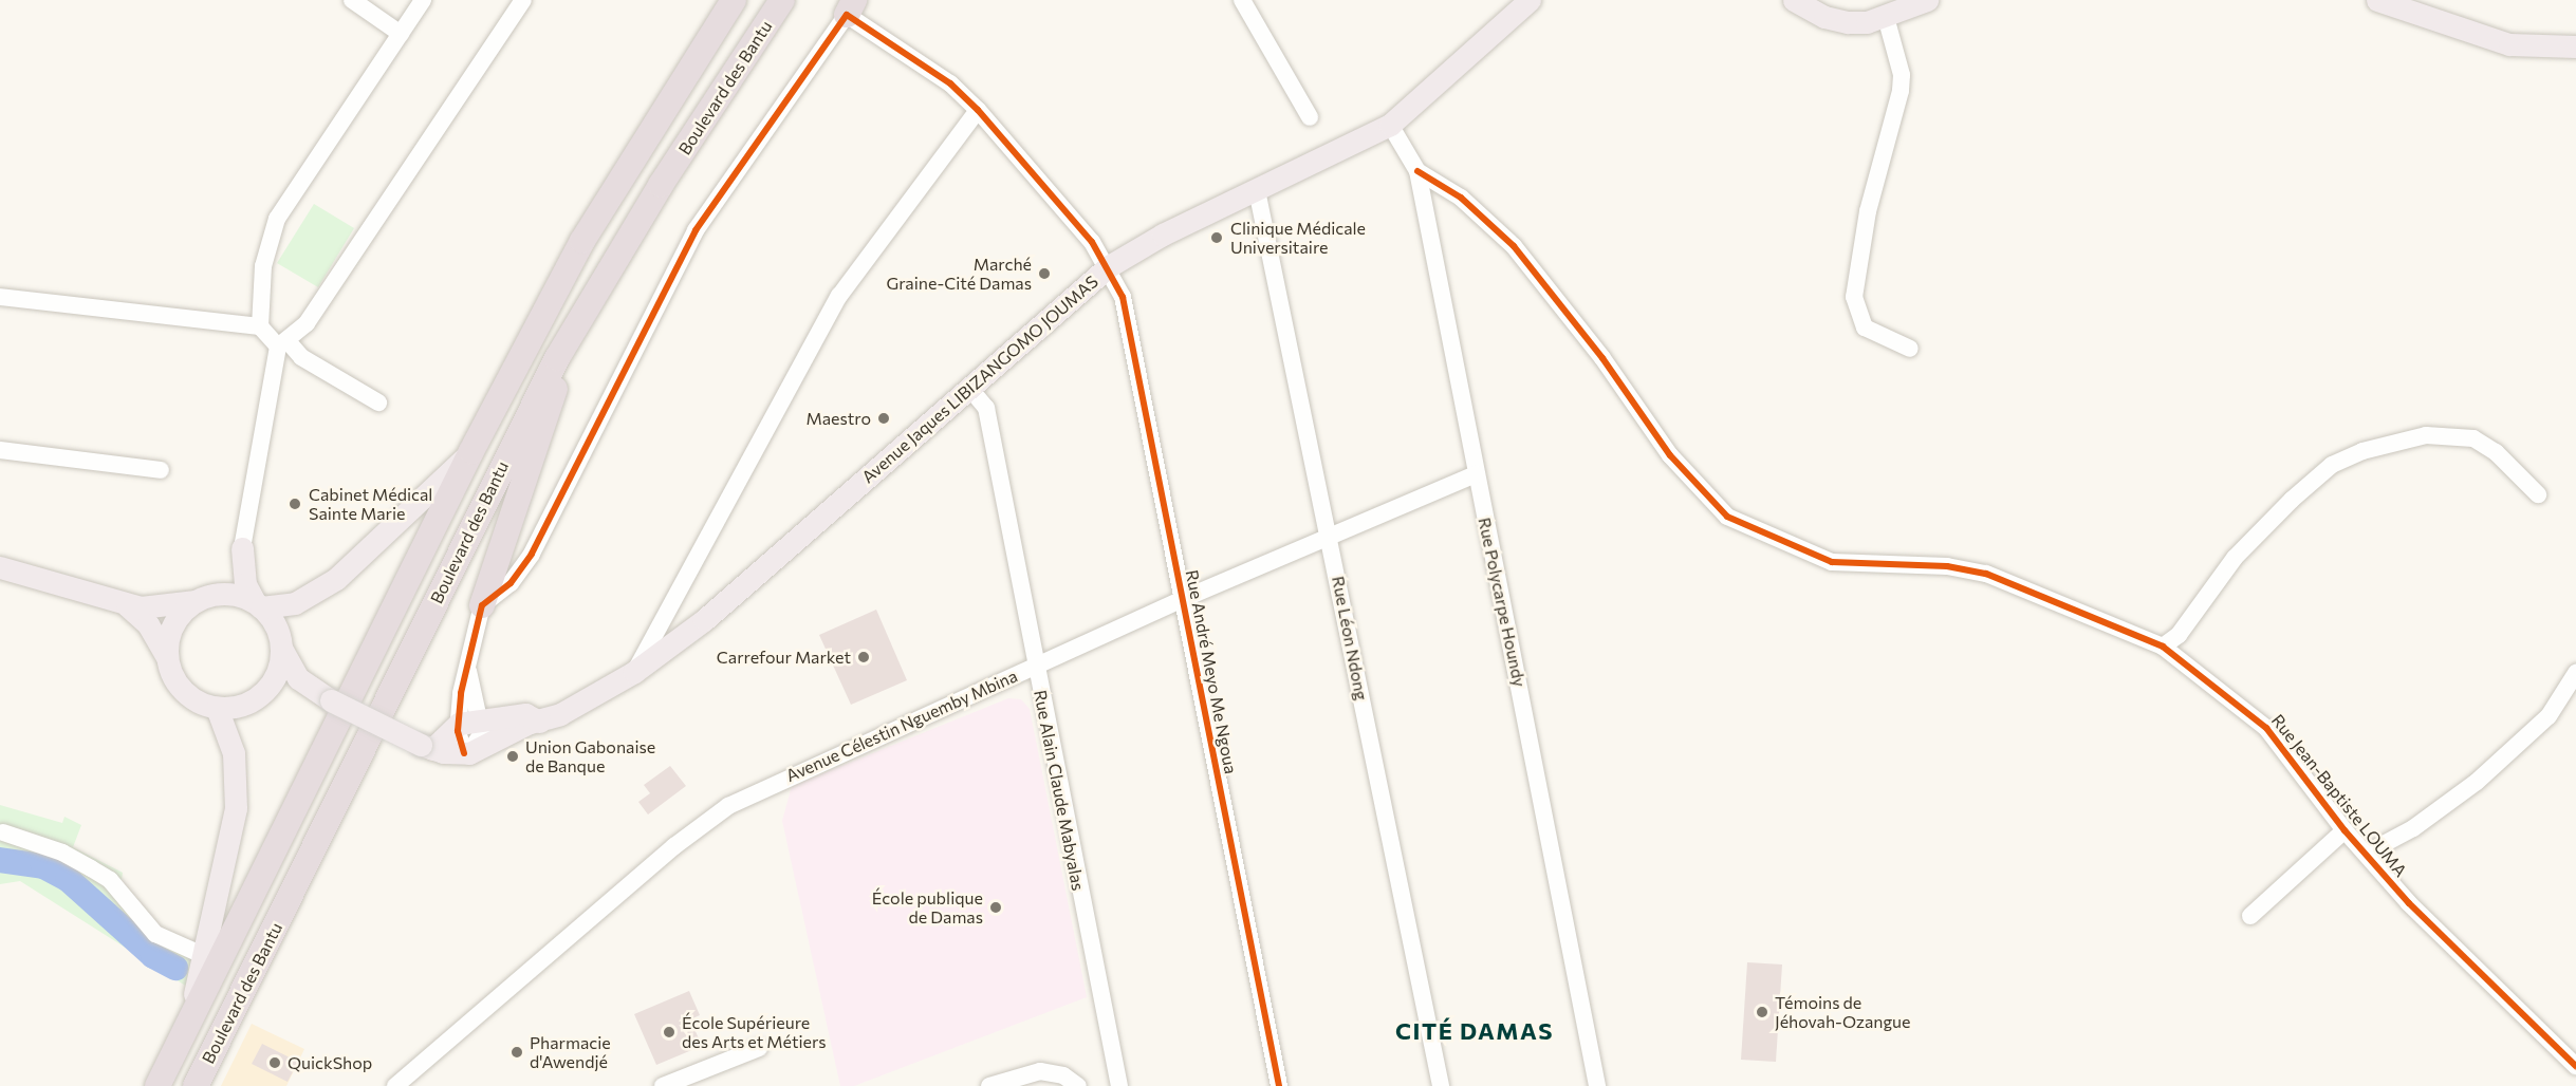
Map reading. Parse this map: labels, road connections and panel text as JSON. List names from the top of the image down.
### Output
{
  "streets": {
    "highway": ["Boulevard des Bantu"],
    "main road": ["Avenue Jaques LIBIZANGOMO JOUMAS"],
    "street": [
      "Rue Polycarpe Houndy",
      "Rue Léon Ndong",
      "Rue André Meyo Me Ngoua",
      "Avenue Célestin Nguemby Mbina",
      "Rue Alain Claude Mabyalas",
      "Rue Jean-Baptiste LOUMA"
    ]
  },
  "crossings": [
    ["Avenue Jaques LIBIZANGOMO JOUMAS", "Rue Polycarpe Houndy"],
    ["Avenue Jaques LIBIZANGOMO JOUMAS", "Rue Léon Ndong"],
    ["Avenue Jaques LIBIZANGOMO JOUMAS", "Rue André Meyo Me Ngoua"],
    ["Avenue Jaques LIBIZANGOMO JOUMAS", "Rue Alain Claude Mabyalas"],
    ["Rue Polycarpe Houndy", "Avenue Célestin Nguemby Mbina"],
    ["Rue Polycarpe Houndy", "Rue Jean-Baptiste LOUMA"],
    ["Rue Léon Ndong", "Avenue Célestin Nguemby Mbina"],
    ["Rue André Meyo Me Ngoua", "Avenue Célestin Nguemby Mbina"],
    ["Avenue Célestin Nguemby Mbina", "Rue Alain Claude Mabyalas"]
  ],
  "districts": ["CITÉ DAMAS"],
  "places": [
    "Clinique Médicale Universitaire",
    "Marché Graine-Cité Damas",
    "Maestro",
    "Cabinet Médical Sainte Marie",
    "Carrefour Market",
    "Union Gabonaise de Banque",
    "École publique de Damas",
    "Témoins de Jéhovah-Ozangue",
    "École Supérieure des Arts et Métiers",
    "Pharmacie d'Awendjé",
    "QuickShop"
  ]
}
